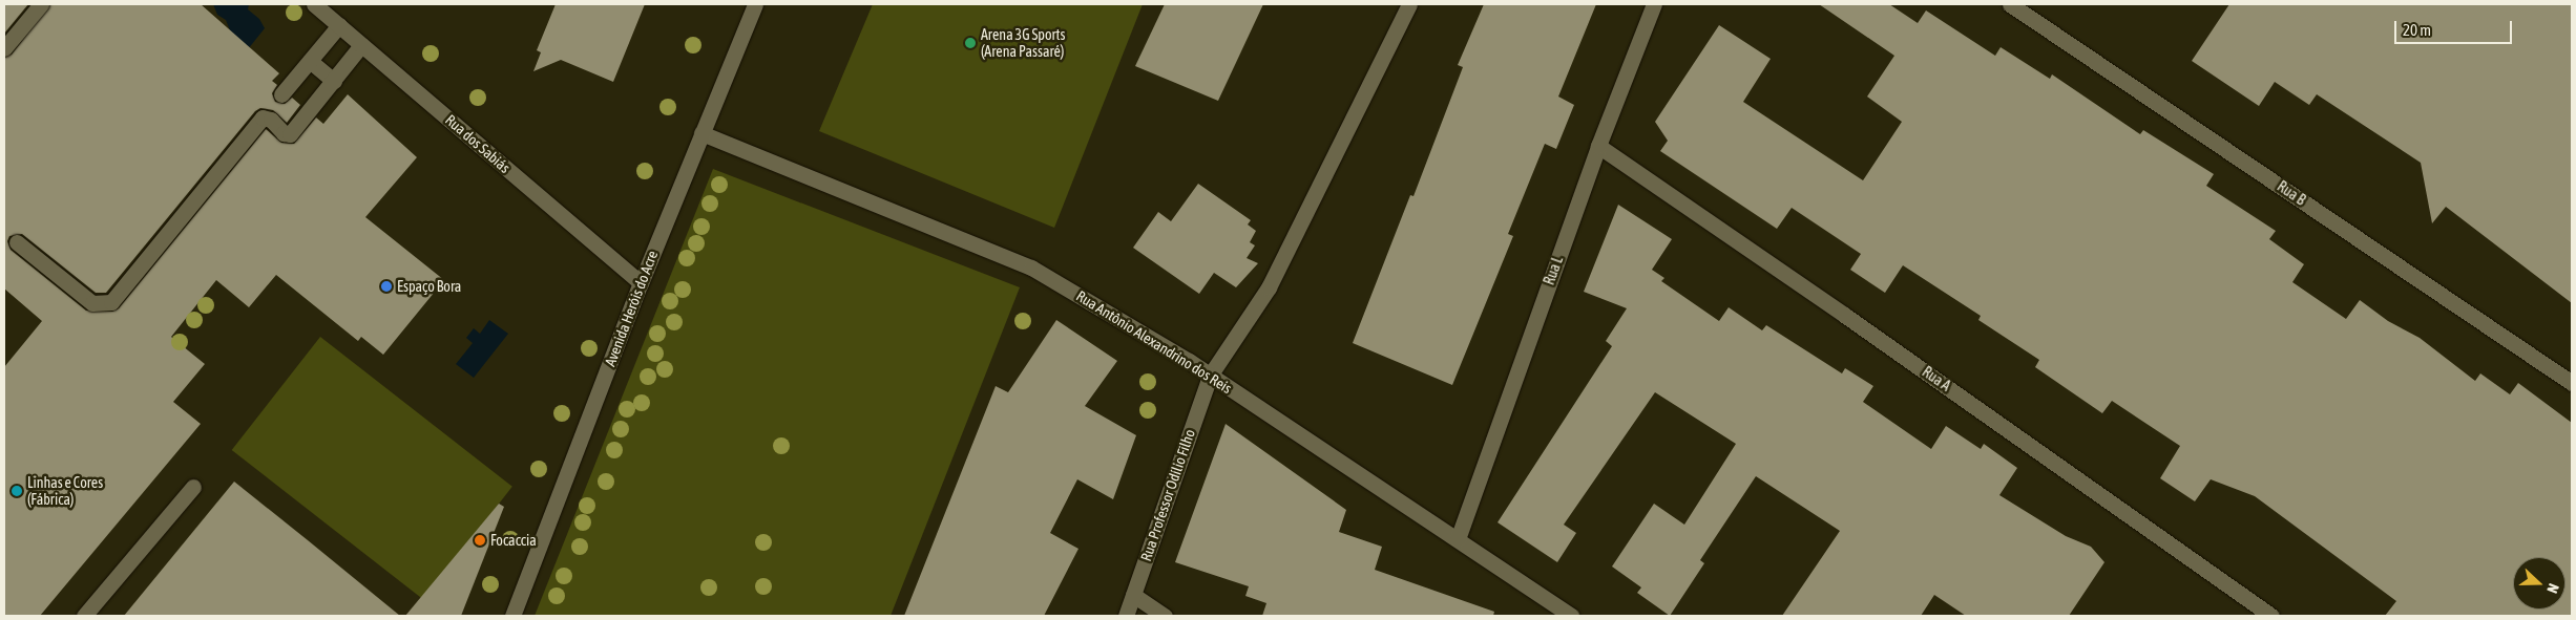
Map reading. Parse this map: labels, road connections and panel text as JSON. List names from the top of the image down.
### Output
{
  "streets": {
    "street": [
      "Rua dos Sabiás",
      "Rua B",
      "Rua L",
      "Avenida Heróis do Acre",
      "Rua Antônio Alexandrino dos Reis",
      "Rua A",
      "Rua Professor Odílio Filho"
    ]
  },
  "crossings": [
    ["Rua dos Sabiás", "Avenida Heróis do Acre"],
    ["Rua L", "Rua Antônio Alexandrino dos Reis"],
    ["Rua L", "Rua A"],
    ["Avenida Heróis do Acre", "Rua Antônio Alexandrino dos Reis"],
    ["Rua Antônio Alexandrino dos Reis", "Rua Professor Odílio Filho"]
  ],
  "places": [
    "Arena 3G Sports (Arena Passaré)",
    "Espaço Bora",
    "Linhas e Cores (Fábrica)",
    "Focaccia"
  ],
  "scale_bar": "20 m",
  "north": "right"
}
